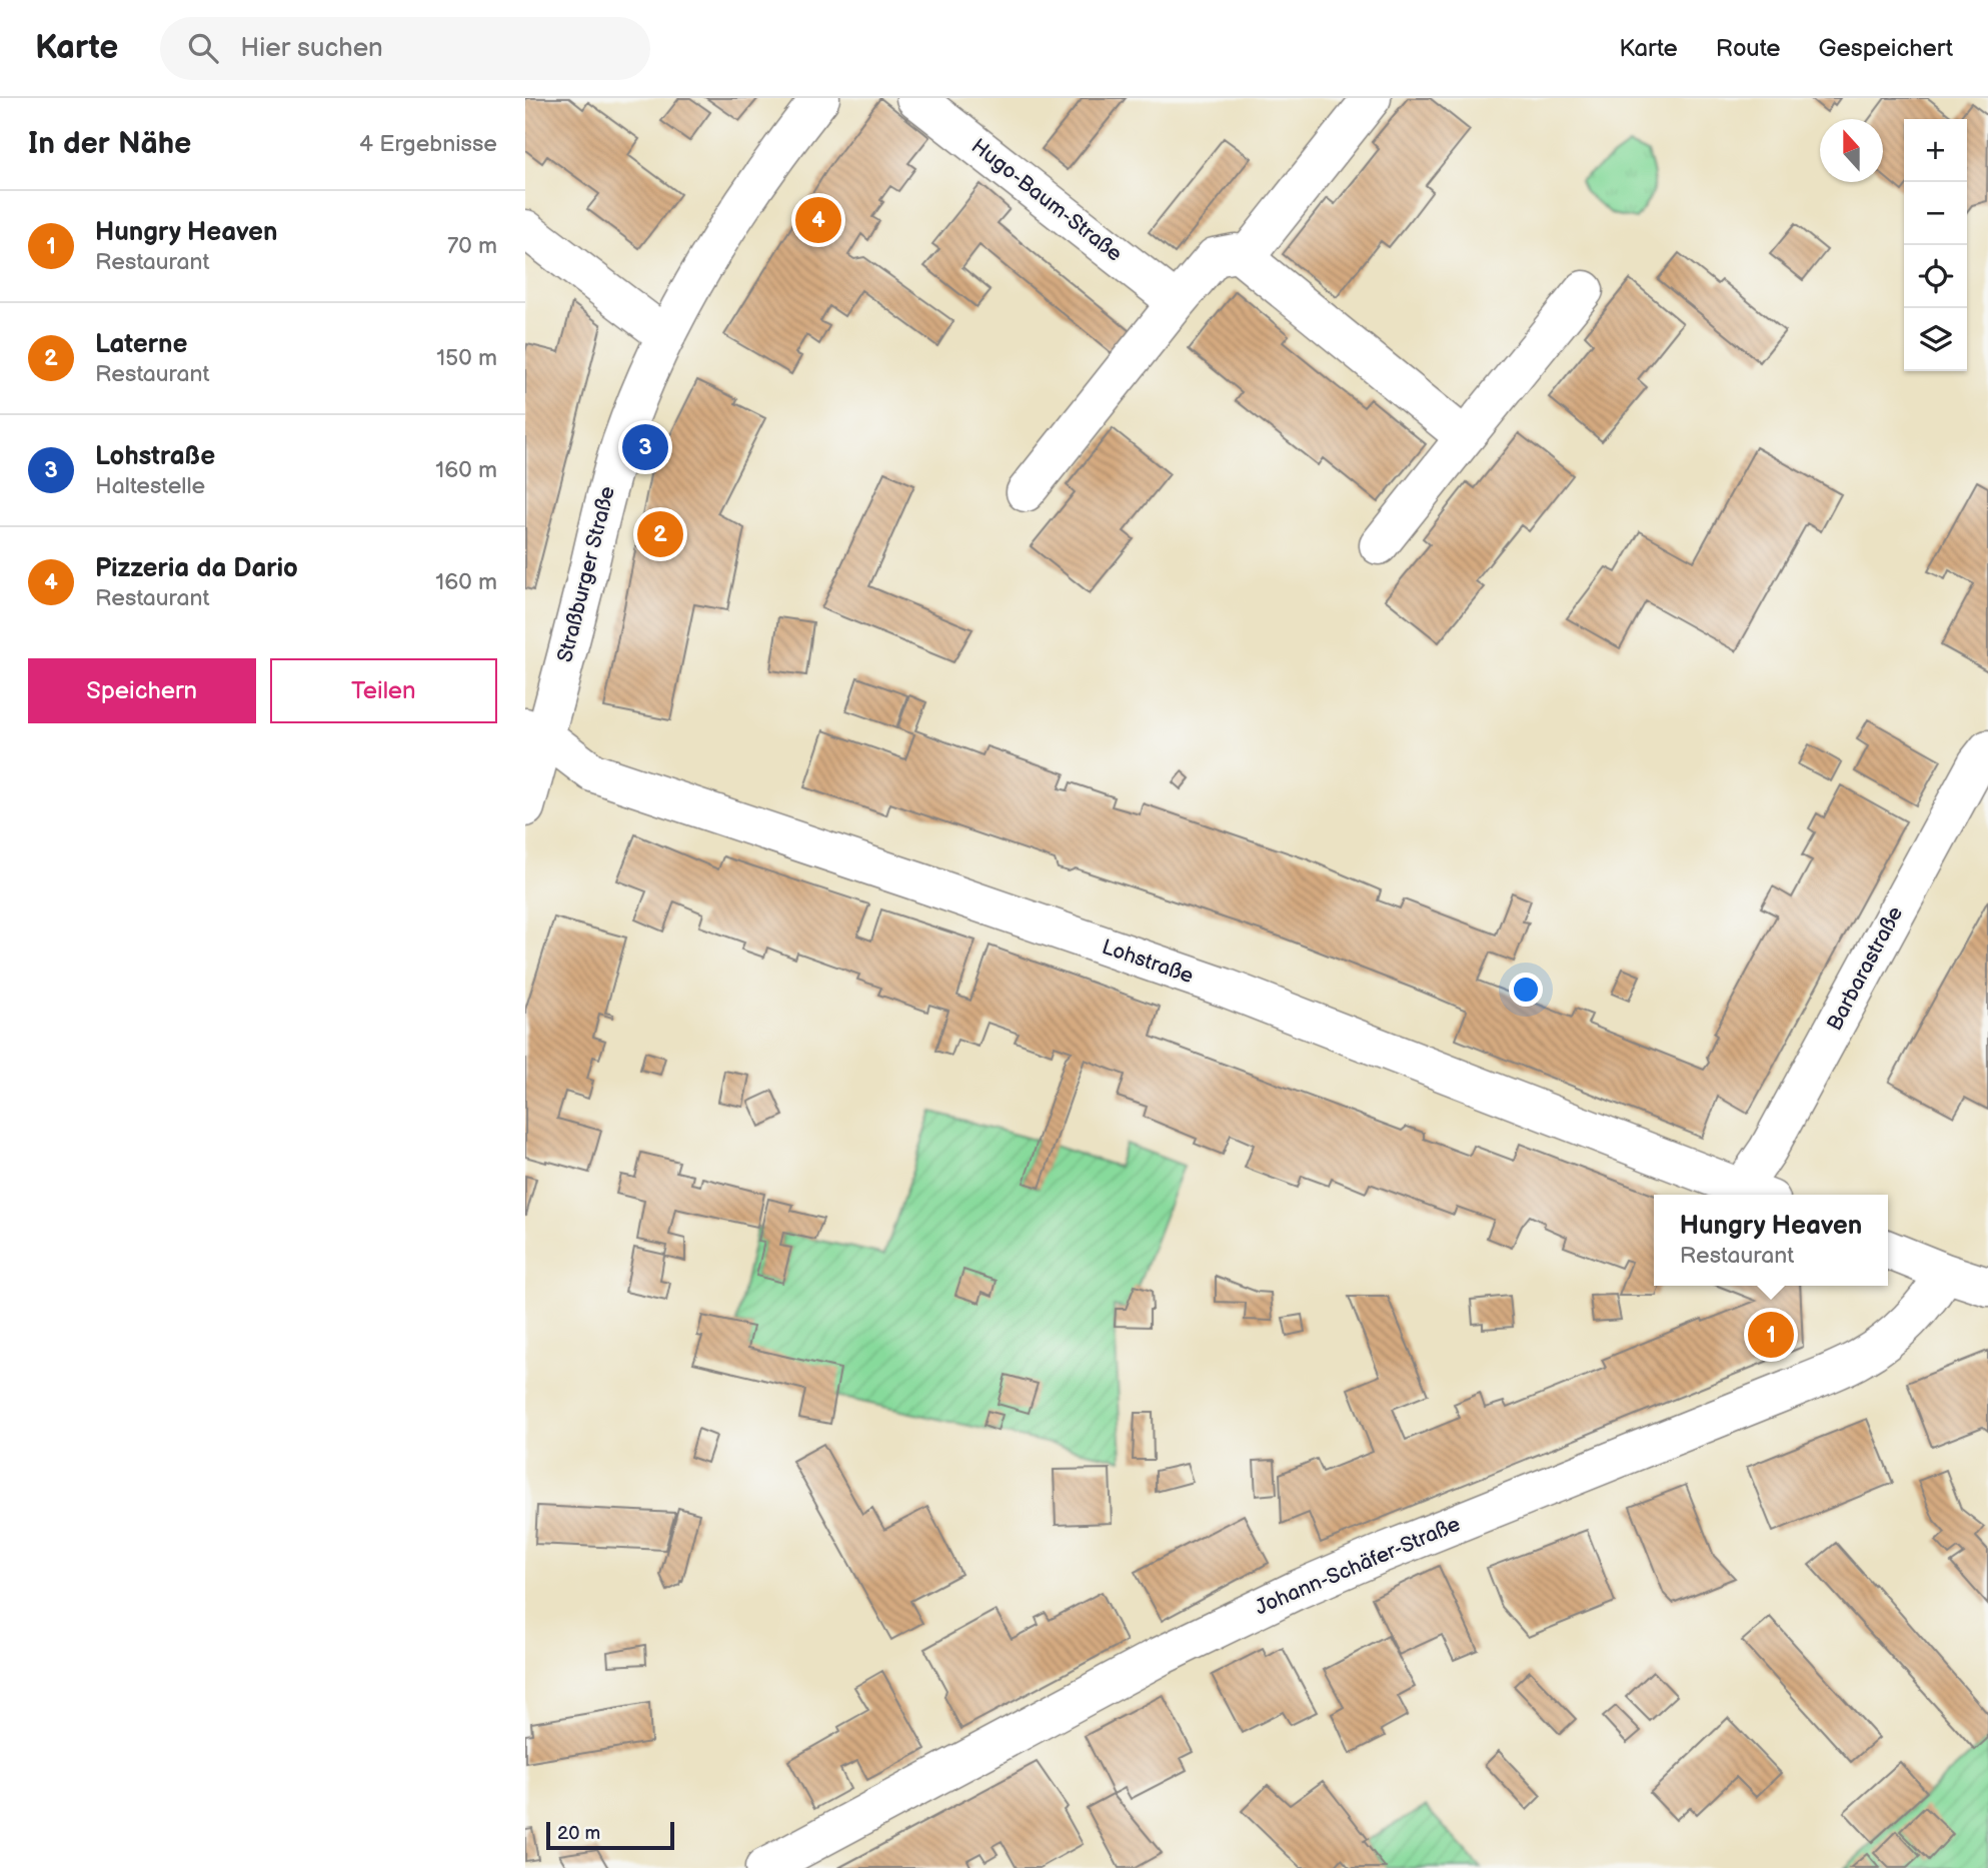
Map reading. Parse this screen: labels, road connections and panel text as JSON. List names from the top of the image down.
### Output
{
  "streets": {
    "street": [
      "Hugo-Baum-Straße",
      "Straßburger Straße",
      "Lohstraße",
      "Barbarastraße",
      "Johann-Schäfer-Straße"
    ]
  },
  "crossings": [
    ["Straßburger Straße", "Lohstraße"],
    ["Lohstraße", "Barbarastraße"]
  ],
  "scale_bar": "20 m",
  "north": "top",
  "page": {
    "header": "Karte",
    "search": "Hier suchen",
    "nav": ["Karte", "Route", "Gespeichert"],
    "heading": ["In der Nähe", "4 Ergebnisse"],
    "map_buttons": ["+", "−"],
    "list": [
      {
        "mark": "1",
        "name": "Hungry Heaven",
        "note": "Restaurant",
        "value": "70 m"
      },
      {
        "mark": "2",
        "name": "Laterne",
        "note": "Restaurant",
        "value": "150 m"
      },
      {
        "mark": "3",
        "name": "Lohstraße",
        "note": "Haltestelle",
        "value": "160 m"
      },
      {
        "mark": "4",
        "name": "Pizzeria da Dario",
        "note": "Restaurant",
        "value": "160 m"
      }
    ],
    "pins": [
      "4",
      "3",
      "2",
      "1"
    ],
    "buttons": ["Speichern", "Teilen"],
    "popup": ["Hungry Heaven", "Restaurant"],
    "scale": "20 m"
  }
}
